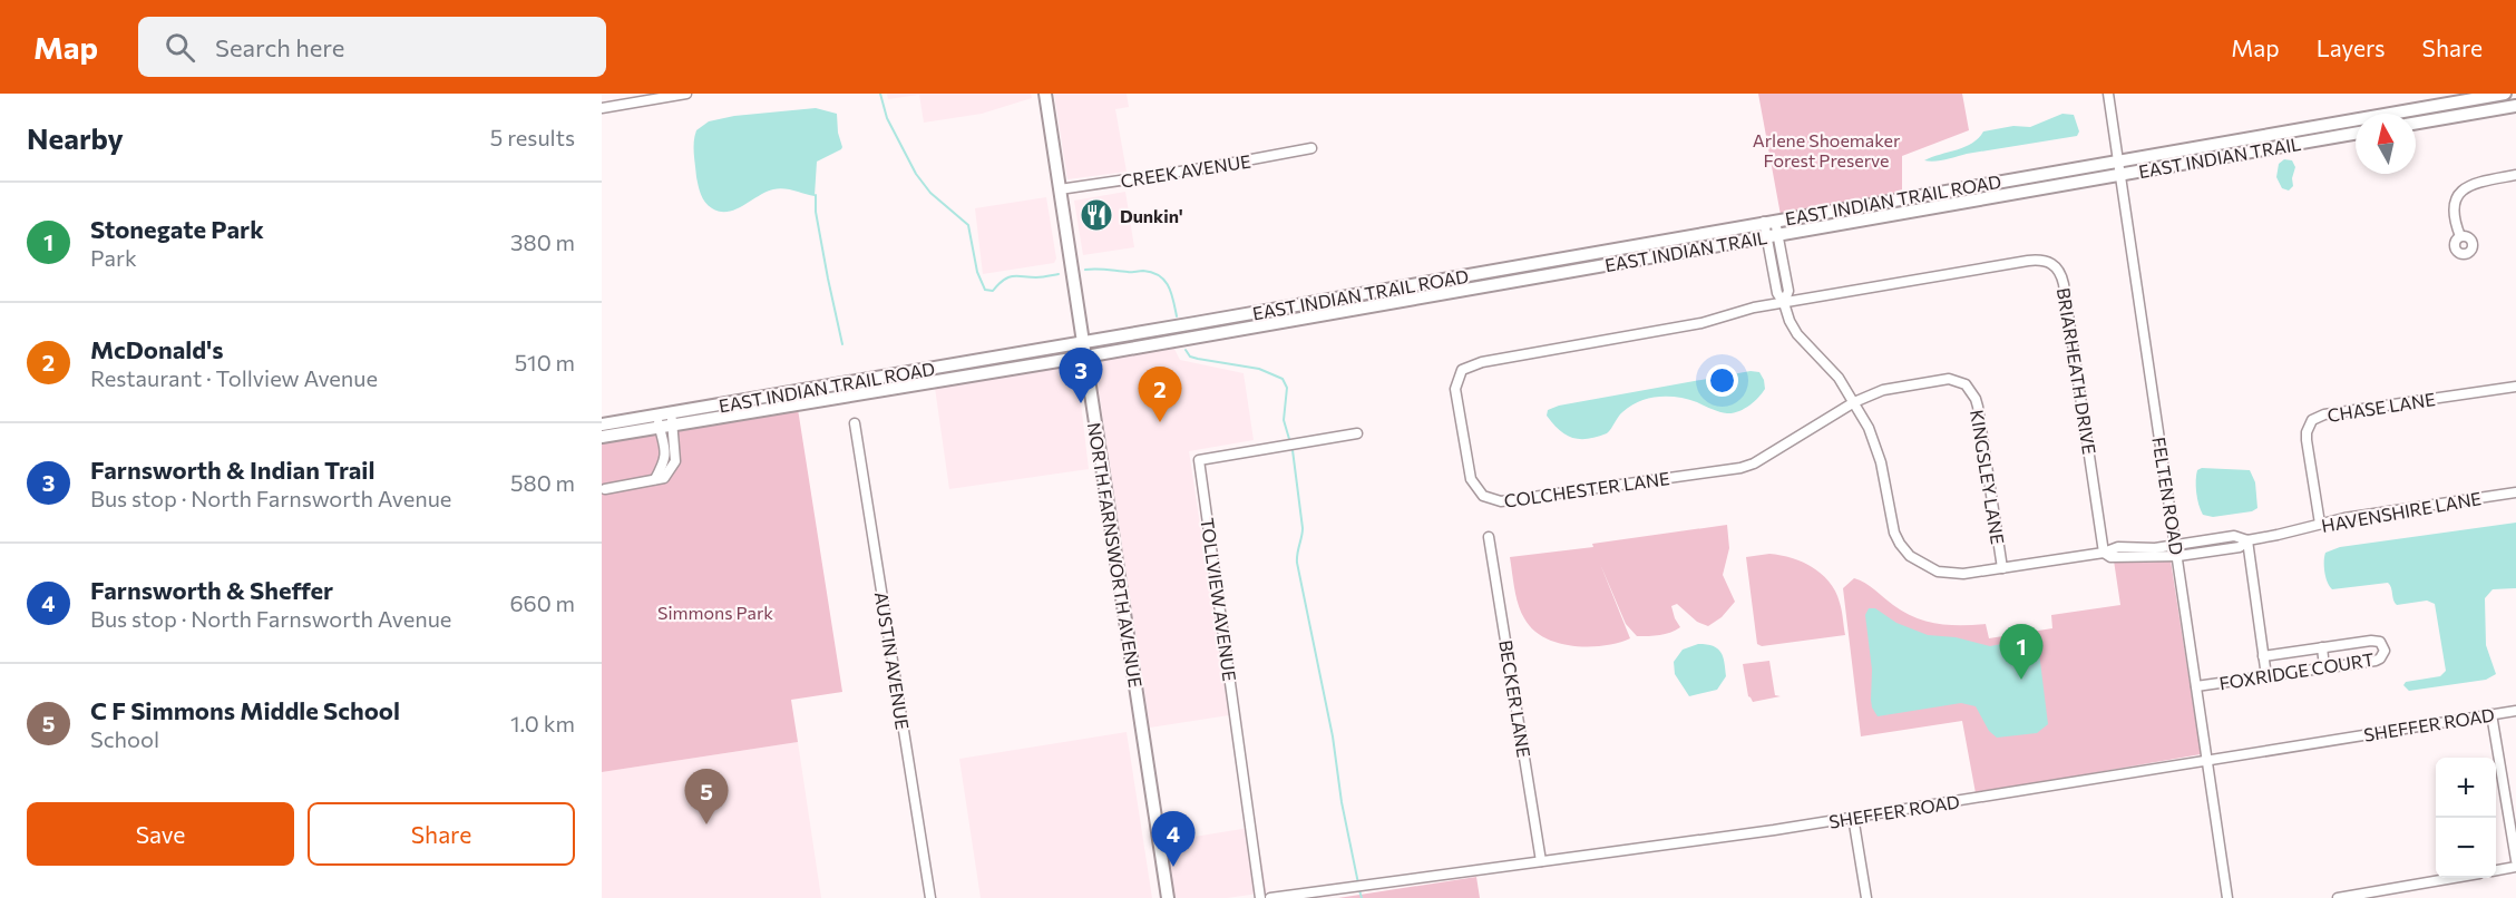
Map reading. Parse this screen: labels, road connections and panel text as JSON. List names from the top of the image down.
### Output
{
  "streets": {
    "main road": ["EAST INDIAN TRAIL", "EAST INDIAN TRAIL ROAD", "NORTH FARNSWORTH AVENUE"],
    "street": [
      "CREEK AVENUE",
      "BRIARHEATH DRIVE",
      "CHASE LANE",
      "KINGSLEY LANE",
      "COLCHESTER LANE",
      "FELTEN ROAD",
      "HAVENSHIRE LANE",
      "TOLLVIEW AVENUE",
      "AUSTIN AVENUE",
      "FOXRIDGE COURT",
      "BECKER LANE",
      "SHEFFER ROAD"
    ]
  },
  "crossings": [
    ["EAST INDIAN TRAIL", "EAST INDIAN TRAIL ROAD"],
    ["EAST INDIAN TRAIL", "FELTEN ROAD"],
    ["EAST INDIAN TRAIL", "HAVENSHIRE LANE"],
    ["EAST INDIAN TRAIL", "NORTH FARNSWORTH AVENUE"],
    ["CREEK AVENUE", "NORTH FARNSWORTH AVENUE"],
    ["EAST INDIAN TRAIL ROAD", "FELTEN ROAD"],
    ["EAST INDIAN TRAIL ROAD", "HAVENSHIRE LANE"],
    ["EAST INDIAN TRAIL ROAD", "NORTH FARNSWORTH AVENUE"],
    ["BRIARHEATH DRIVE", "COLCHESTER LANE"],
    ["BRIARHEATH DRIVE", "HAVENSHIRE LANE"],
    ["CHASE LANE", "HAVENSHIRE LANE"],
    ["KINGSLEY LANE", "COLCHESTER LANE"],
    ["KINGSLEY LANE", "HAVENSHIRE LANE"],
    ["COLCHESTER LANE", "HAVENSHIRE LANE"],
    ["FELTEN ROAD", "HAVENSHIRE LANE"],
    ["FELTEN ROAD", "FOXRIDGE COURT"],
    ["FELTEN ROAD", "SHEFFER ROAD"],
    ["BECKER LANE", "SHEFFER ROAD"]
  ],
  "parks": ["Arlene Shoemaker Forest Preserve", "Simmons Park"],
  "places": {
    "restaurant": ["Dunkin'"]
  },
  "north": "top",
  "page": {
    "header": "Map",
    "search": "Search here",
    "nav": ["Map", "Layers", "Share"],
    "heading": ["Nearby", "5 results"],
    "list": [
      {
        "mark": "1",
        "name": "Stonegate Park",
        "note": "Park",
        "value": "380 m"
      },
      {
        "mark": "2",
        "name": "McDonald's",
        "note": "Restaurant · Tollview Avenue",
        "value": "510 m"
      },
      {
        "mark": "3",
        "name": "Farnsworth & Indian Trail",
        "note": "Bus stop · North Farnsworth Avenue",
        "value": "580 m"
      },
      {
        "mark": "4",
        "name": "Farnsworth & Sheffer",
        "note": "Bus stop · North Farnsworth Avenue",
        "value": "660 m"
      },
      {
        "mark": "5",
        "name": "C F Simmons Middle School",
        "note": "School",
        "value": "1.0 km"
      }
    ],
    "pins": [
      "3",
      "2",
      "1",
      "5",
      "4"
    ],
    "map_buttons": ["+", "−"],
    "buttons": ["Save", "Share"]
  }
}
